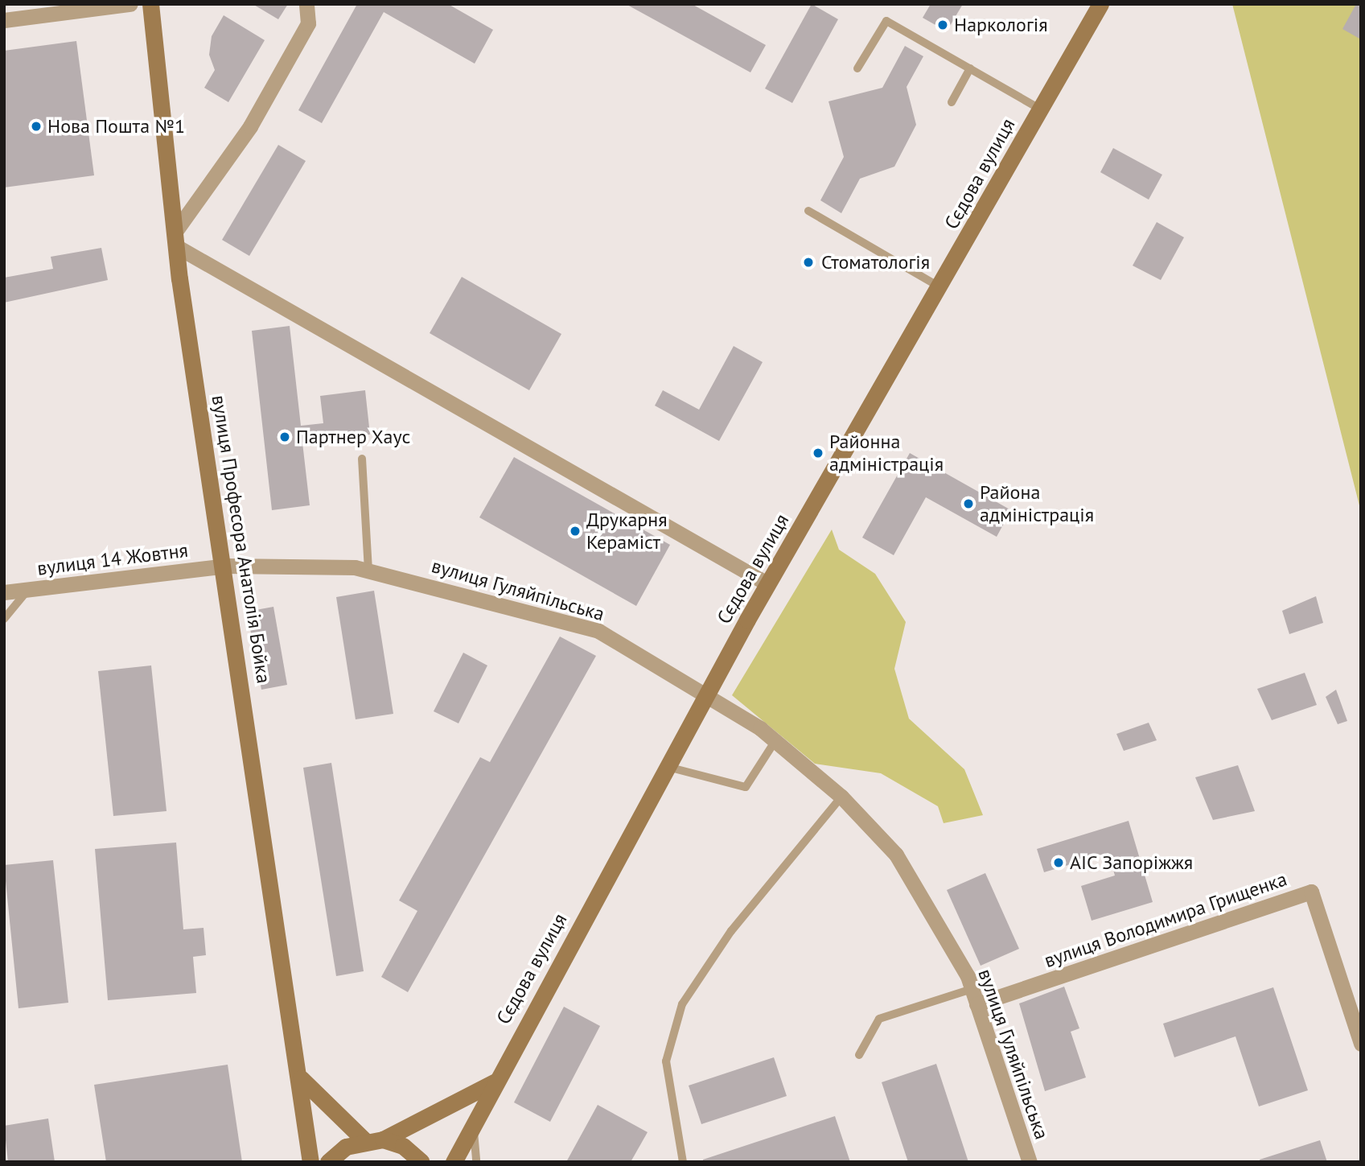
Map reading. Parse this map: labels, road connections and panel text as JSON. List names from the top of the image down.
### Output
{
  "streets": {
    "street": [
      "Сєдова вулиця",
      "вулиця Професора Анатолія Бойка",
      "вулиця 14 Жовтня",
      "вулиця Гуляйпільська",
      "вулиця Володимира Грищенка"
    ]
  },
  "crossings": [
    ["Сєдова вулиця", "вулиця Гуляйпільська"],
    ["вулиця Професора Анатолія Бойка", "вулиця 14 Жовтня"],
    ["вулиця Професора Анатолія Бойка", "вулиця Гуляйпільська"],
    ["вулиця 14 Жовтня", "вулиця Гуляйпільська"],
    ["вулиця Гуляйпільська", "вулиця Володимира Грищенка"]
  ],
  "places": [
    "Наркологія",
    "Нова Пошта №1",
    "Стоматологія",
    "Партнер Хаус",
    "Районна адміністрація",
    "Района адміністрація",
    "Друкарня Кераміст",
    "АІС Запоріжжя"
  ]
}
